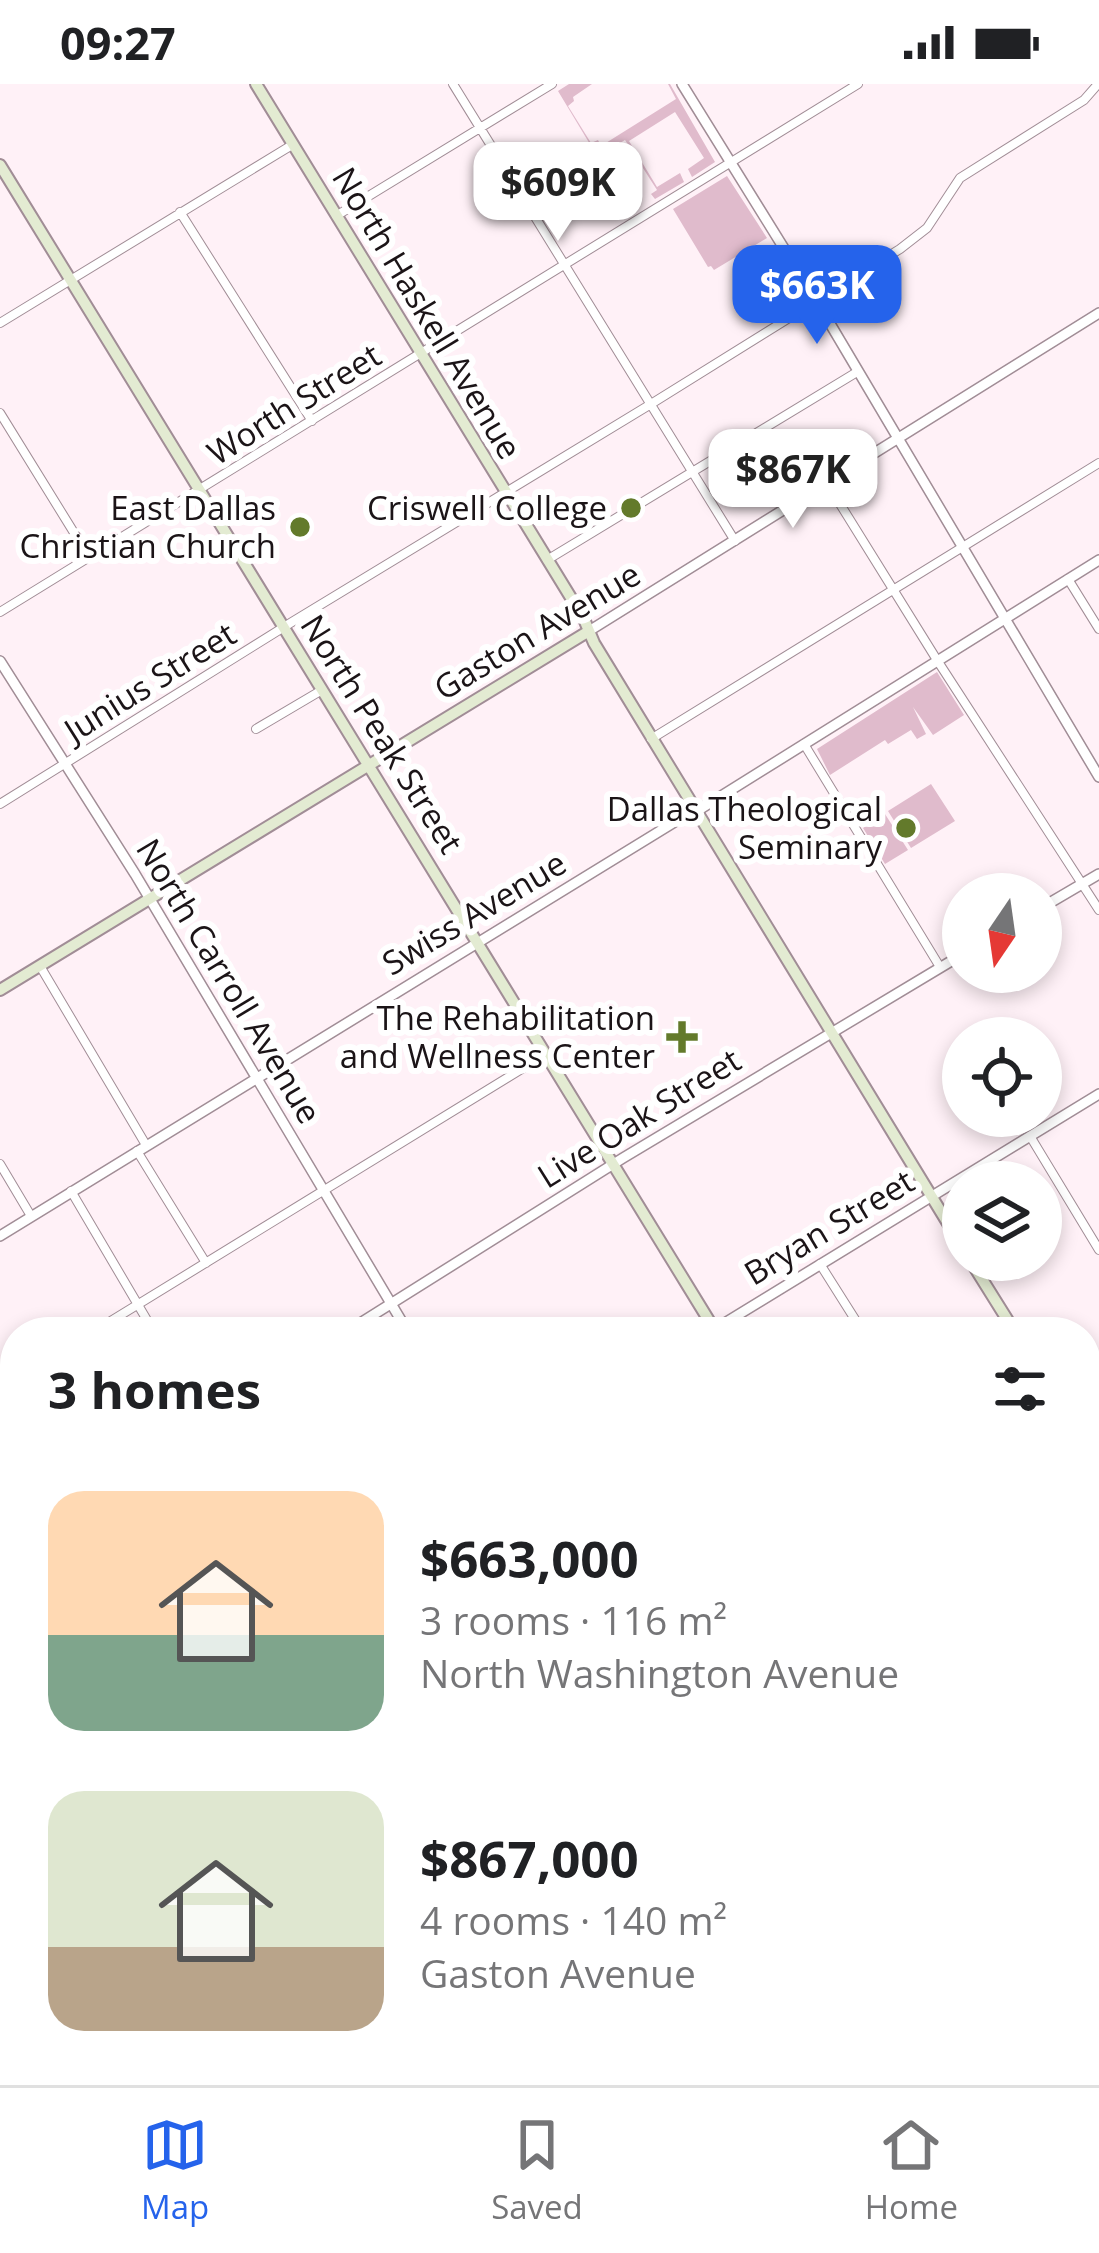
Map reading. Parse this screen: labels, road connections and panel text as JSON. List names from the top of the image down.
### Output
{
  "streets": {
    "main road": ["North Haskell Avenue", "Gaston Avenue", "North Peak Street"],
    "street": [
      "Worth Street",
      "Junius Street",
      "Swiss Avenue",
      "North Carroll Avenue",
      "Live Oak Street",
      "Bryan Street"
    ]
  },
  "crossings": [
    ["North Haskell Avenue", "Worth Street"],
    ["North Haskell Avenue", "Gaston Avenue"],
    ["North Haskell Avenue", "Junius Street"],
    ["North Haskell Avenue", "Swiss Avenue"],
    ["North Haskell Avenue", "Live Oak Street"],
    ["North Haskell Avenue", "Bryan Street"],
    ["Worth Street", "North Peak Street"],
    ["Gaston Avenue", "North Peak Street"],
    ["Gaston Avenue", "North Carroll Avenue"],
    ["Junius Street", "North Peak Street"],
    ["Junius Street", "North Carroll Avenue"],
    ["North Peak Street", "Swiss Avenue"],
    ["North Peak Street", "Live Oak Street"],
    ["Swiss Avenue", "North Carroll Avenue"],
    ["North Carroll Avenue", "Live Oak Street"]
  ],
  "places": {
    "other": ["Criswell College", "East Dallas Christian Church", "Dallas Theological Seminary"],
    "health": ["The Rehabilitation and Wellness Center"]
  },
  "north": "bottom",
  "page": {
    "status": "09:27",
    "price": ["$609K", "$663K", "$867K"],
    "heading": "3 homes",
    "list": [
      {
        "name": "$663,000",
        "note": "3 rooms · 116 m² · North Washington Avenue"
      },
      {
        "name": "$867,000",
        "note": "4 rooms · 140 m² · Gaston Avenue"
      }
    ],
    "tabs": ["Map", "Saved", "Home"]
  }
}
